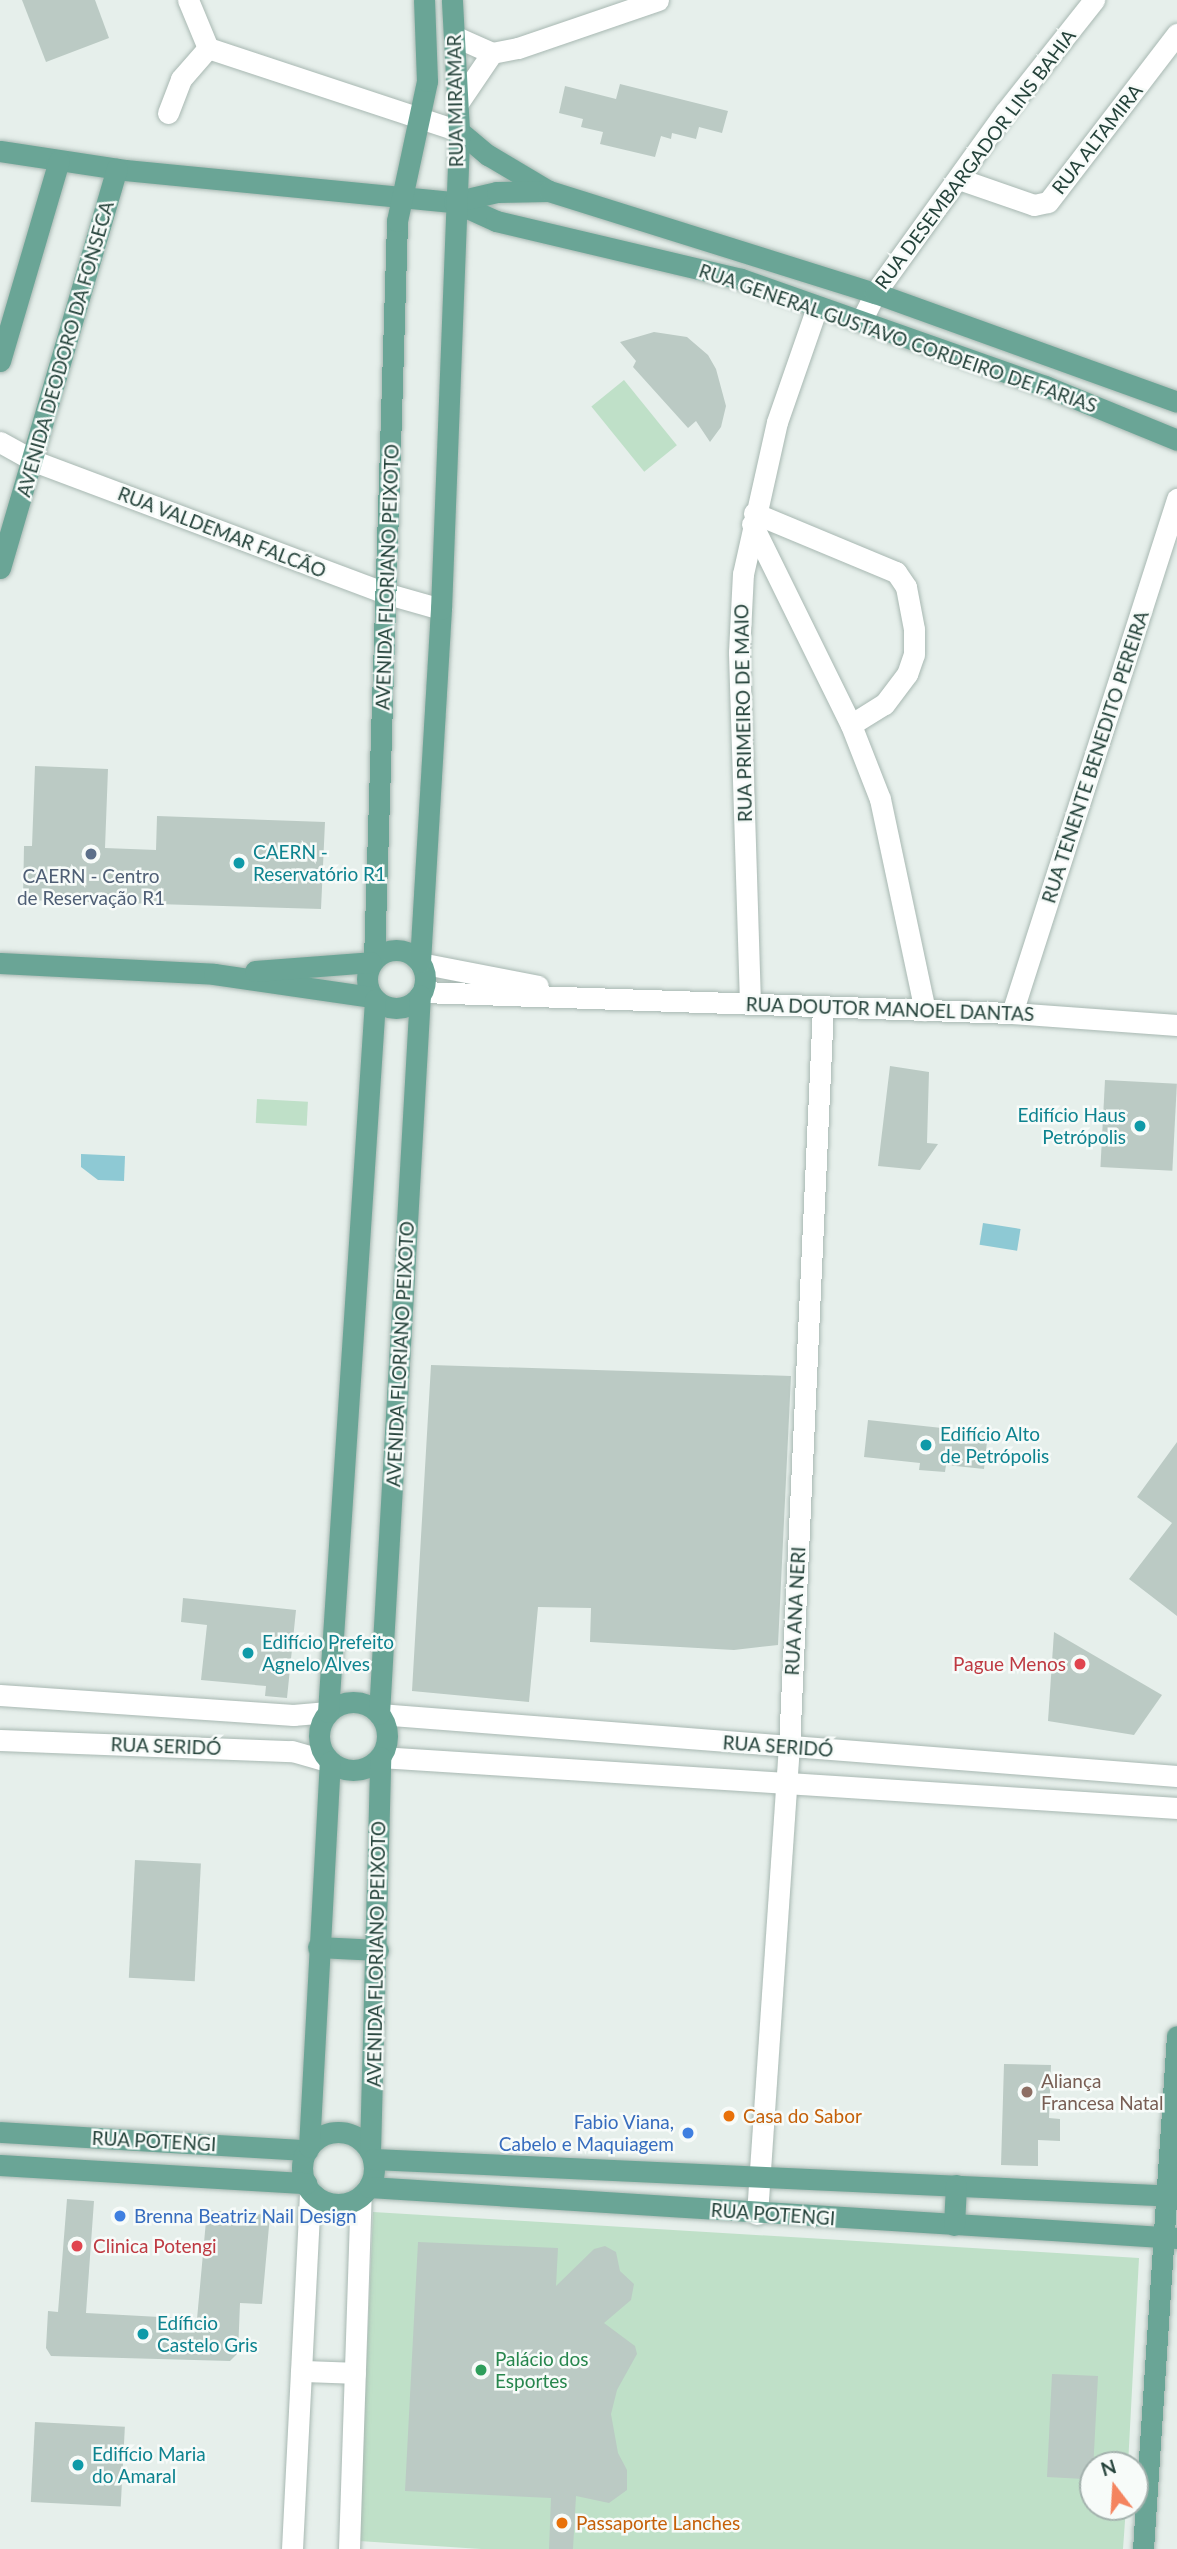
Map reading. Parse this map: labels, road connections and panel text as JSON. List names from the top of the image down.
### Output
{
  "streets": {
    "main road": [
      "RUA MIRAMAR",
      "RUA GENERAL GUSTAVO CORDEIRO DE FARIAS",
      "AVENIDA DEODORO DA FONSECA",
      "AVENIDA FLORIANO PEIXOTO",
      "RUA POTENGI"
    ],
    "street": [
      "RUA ALTAMIRA",
      "RUA DESEMBARGADOR LINS BAHIA",
      "RUA VALDEMAR FALCÃO",
      "RUA PRIMEIRO DE MAIO",
      "RUA TENENTE BENEDITO PEREIRA",
      "RUA DOUTOR MANOEL DANTAS",
      "RUA ANA NERI",
      "RUA SERIDÓ"
    ]
  },
  "crossings": [
    ["RUA MIRAMAR", "RUA GENERAL GUSTAVO CORDEIRO DE FARIAS"],
    ["RUA MIRAMAR", "AVENIDA FLORIANO PEIXOTO"],
    ["RUA ALTAMIRA", "RUA DESEMBARGADOR LINS BAHIA"],
    ["RUA DESEMBARGADOR LINS BAHIA", "RUA GENERAL GUSTAVO CORDEIRO DE FARIAS"],
    ["RUA GENERAL GUSTAVO CORDEIRO DE FARIAS", "AVENIDA DEODORO DA FONSECA"],
    ["RUA GENERAL GUSTAVO CORDEIRO DE FARIAS", "AVENIDA FLORIANO PEIXOTO"],
    ["RUA GENERAL GUSTAVO CORDEIRO DE FARIAS", "RUA PRIMEIRO DE MAIO"],
    ["AVENIDA DEODORO DA FONSECA", "RUA VALDEMAR FALCÃO"],
    ["RUA VALDEMAR FALCÃO", "AVENIDA FLORIANO PEIXOTO"],
    ["AVENIDA FLORIANO PEIXOTO", "RUA DOUTOR MANOEL DANTAS"],
    ["AVENIDA FLORIANO PEIXOTO", "RUA SERIDÓ"],
    ["AVENIDA FLORIANO PEIXOTO", "RUA POTENGI"],
    ["RUA PRIMEIRO DE MAIO", "RUA DOUTOR MANOEL DANTAS"],
    ["RUA TENENTE BENEDITO PEREIRA", "RUA DOUTOR MANOEL DANTAS"],
    ["RUA DOUTOR MANOEL DANTAS", "RUA ANA NERI"],
    ["RUA ANA NERI", "RUA SERIDÓ"],
    ["RUA ANA NERI", "RUA POTENGI"]
  ],
  "places": [
    "CAERN - Centro de Reservação R1",
    "CAERN - Reservatório R1",
    "Edifício Haus Petrópolis",
    "Edifício Alto de Petrópolis",
    "Edifício Prefeito Agnelo Alves",
    "Pague Menos",
    "Aliança Francesa Natal",
    "Casa do Sabor",
    "Fabio Viana, Cabelo e Maquiagem",
    "Brenna Beatriz Nail Design",
    "Clinica Potengi",
    "Edíficio Castelo Gris",
    "Palácio dos Esportes",
    "Edifício Maria do Amaral",
    "Passaporte Lanches"
  ],
  "north": "top"
}
